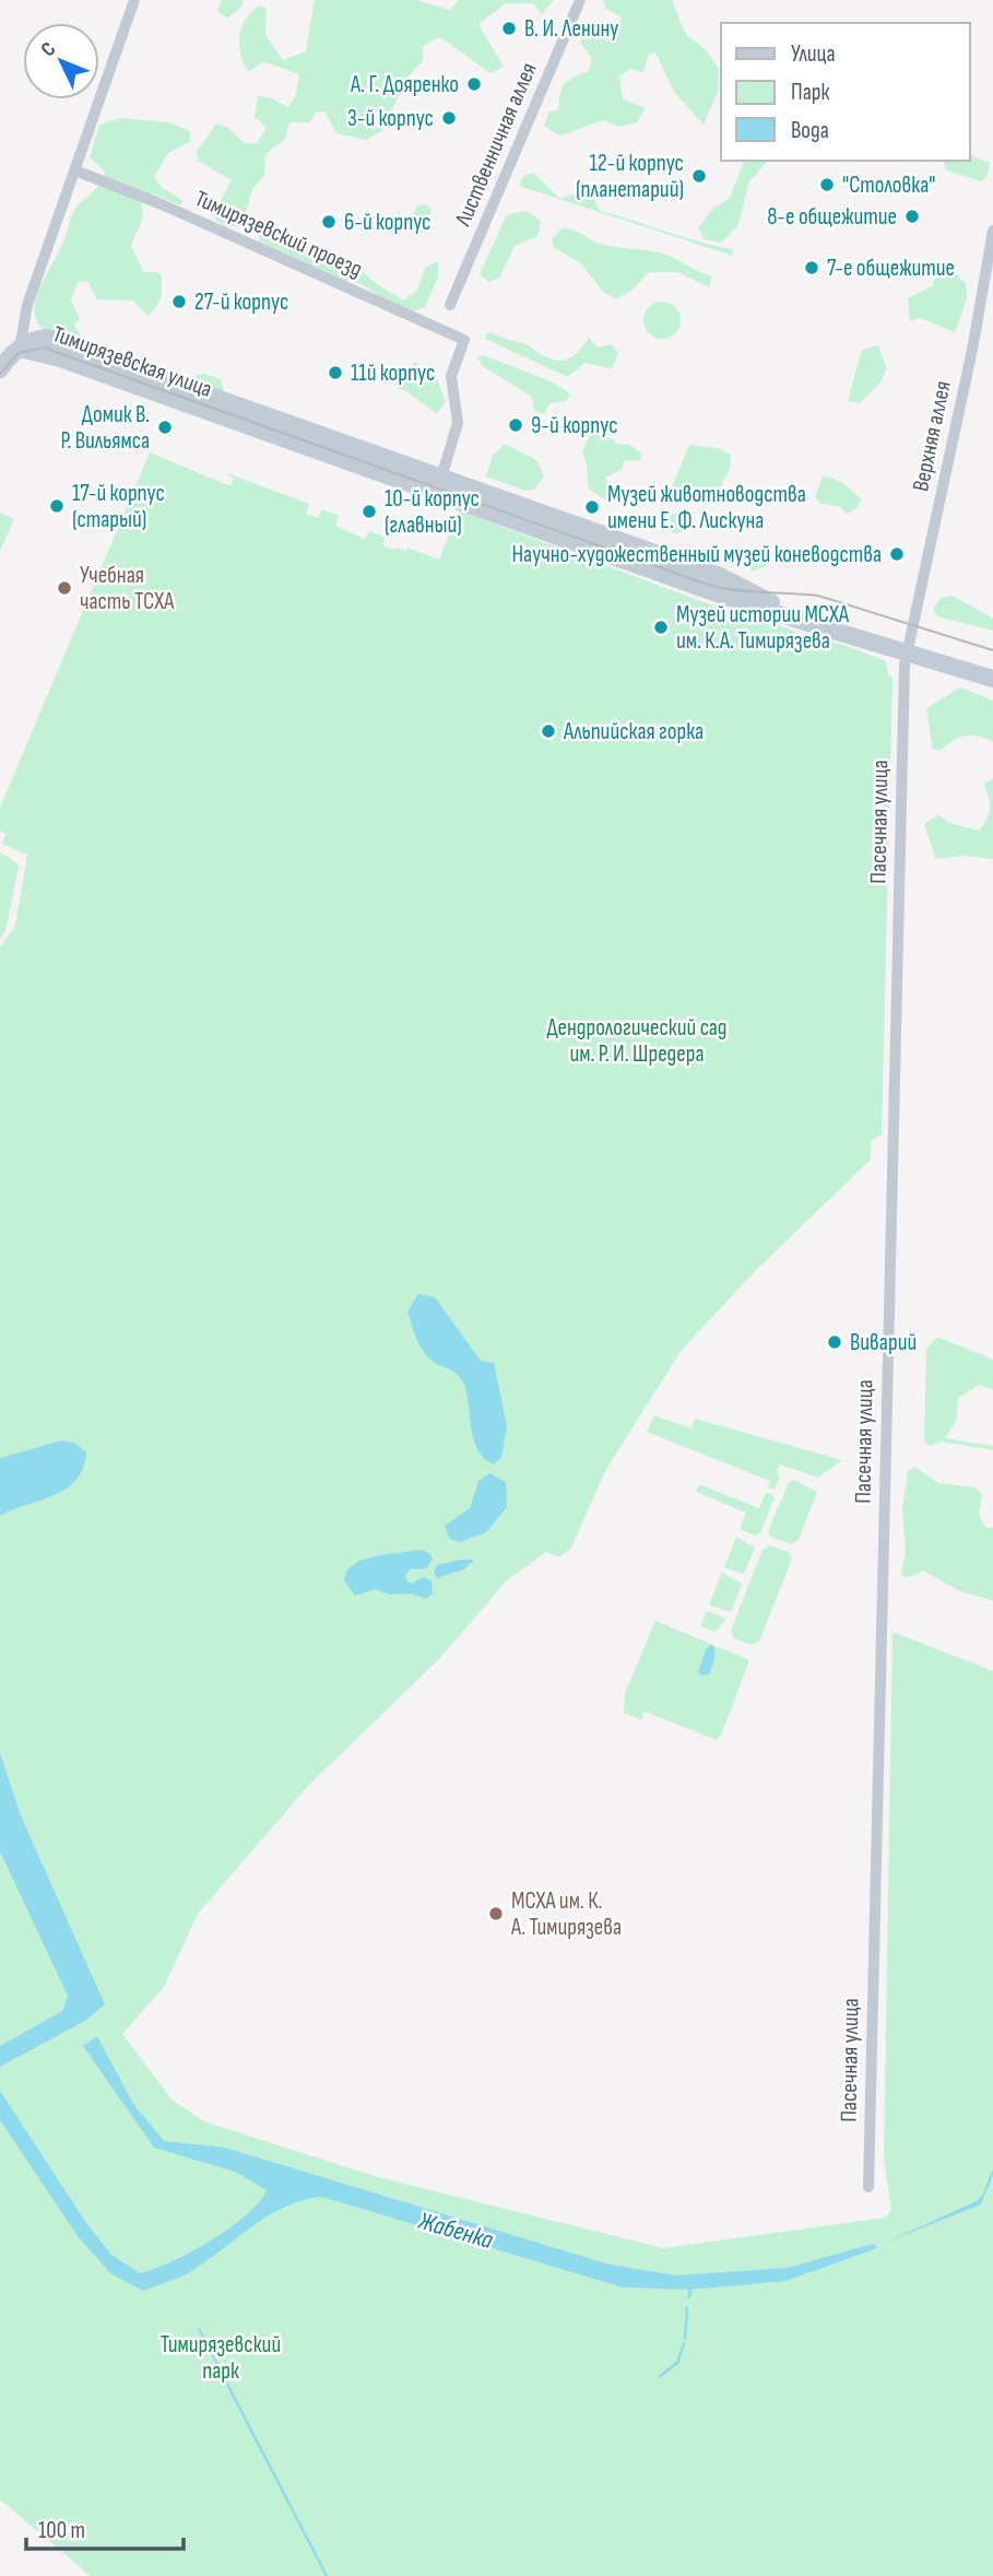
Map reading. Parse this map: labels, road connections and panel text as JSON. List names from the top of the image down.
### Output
{
  "streets": {
    "main road": ["Тимирязевская улица"],
    "street": [
      "Лиственничная аллея",
      "Тимирязевский проезд",
      "Верхняя аллея",
      "Пасечная улица"
    ]
  },
  "crossings": [
    ["Тимирязевский проезд", "Тимирязевская улица"],
    ["Тимирязевская улица", "Верхняя аллея"],
    ["Тимирязевская улица", "Пасечная улица"],
    ["Верхняя аллея", "Пасечная улица"]
  ],
  "water": ["Жабенка"],
  "parks": ["Дендрологический сад им. Р. И. Шредера", "Тимирязевский парк"],
  "places": [
    "В. И. Ленину",
    "А. Г. Дояренко",
    "3-й корпус",
    "12-й корпус (планетарий)",
    "\"Столовка\"",
    "8-е общежитие",
    "6-й корпус",
    "7-е общежитие",
    "27-й корпус",
    "11й корпус",
    "9-й корпус",
    "Домик В. Р. Вильямса",
    "17-й корпус (старый)",
    "Музей животноводства имени Е. Ф. Лискуна",
    "10-й корпус (главный)",
    "Научно-художественный музей коневодства",
    "Учебная часть ТСХА",
    "Музей истории МСХА им. К.А. Тимирязева",
    "Альпийская горка",
    "Виварий",
    "МСХА им. К. А. Тимирязева"
  ],
  "legend": ["Улица", "Парк", "Вода"],
  "scale_bar": "100 m",
  "north": "top left"
}
